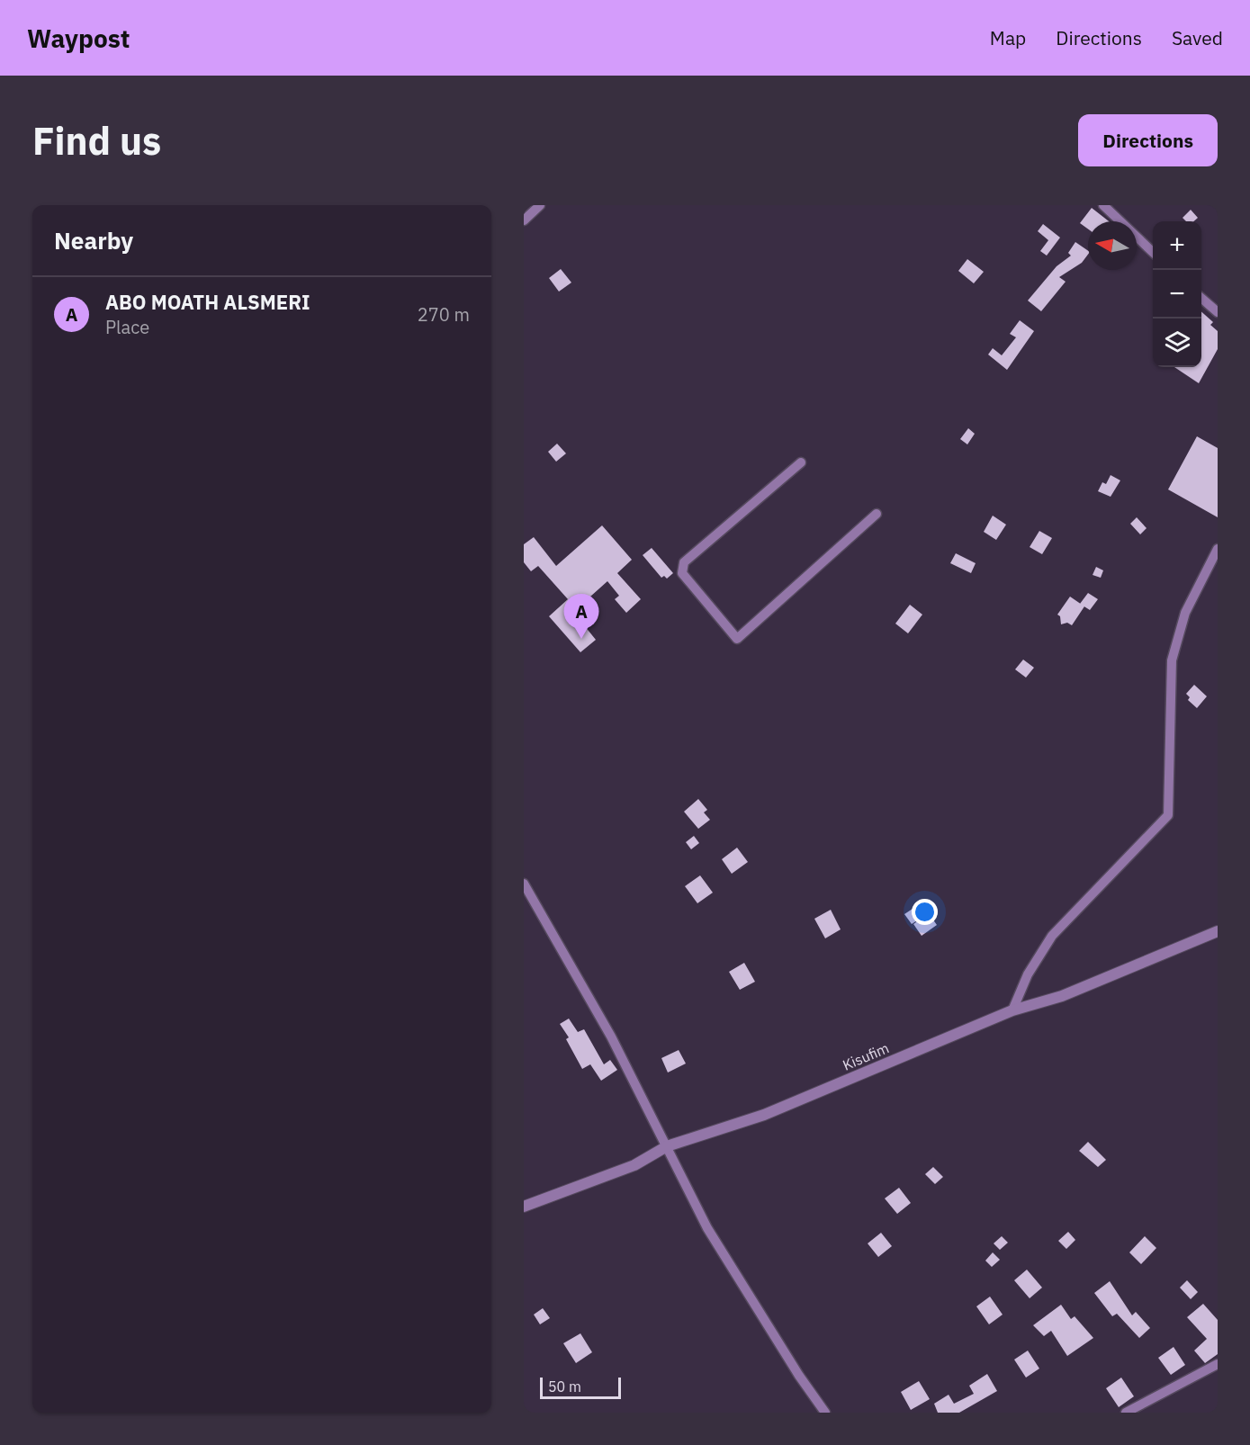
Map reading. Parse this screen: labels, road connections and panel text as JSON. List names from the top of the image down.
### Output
{
  "streets": {
    "street": ["Kisufim"]
  },
  "scale_bar": "50 m",
  "north": "left",
  "page": {
    "header": "Waypost",
    "nav": ["Map", "Directions", "Saved"],
    "buttons": "Directions",
    "title": "Find us",
    "heading": "Nearby",
    "map_buttons": ["+", "−"],
    "list": [
      {
        "mark": "A",
        "name": "ABO MOATH ALSMERI",
        "note": "Place",
        "value": "270 m"
      }
    ],
    "pins": "A",
    "scale": "50 m"
  }
}
